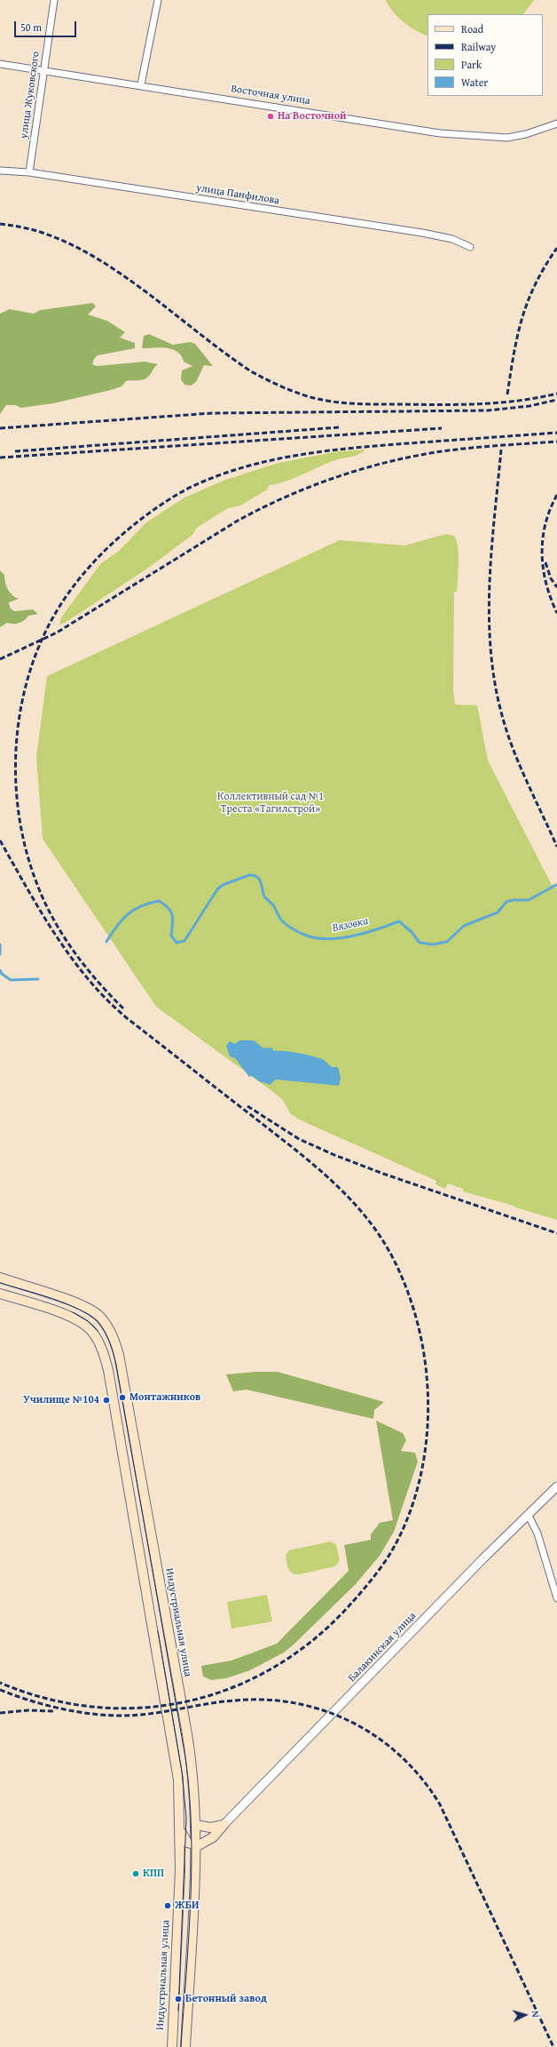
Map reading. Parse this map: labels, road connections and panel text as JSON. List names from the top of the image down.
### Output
{
  "streets": {
    "main road": ["Индустриальная улица"],
    "street": [
      "улица Жуковского",
      "Восточная улица",
      "улица Панфилова",
      "Балакинская улица"
    ]
  },
  "crossings": [
    ["улица Жуковского", "Восточная улица"],
    ["улица Жуковского", "улица Панфилова"]
  ],
  "water": ["Вязовка"],
  "parks": ["Коллективный сад №1 Треста «Тагилстрой»"],
  "places": [
    "На Восточной",
    "Монтажников",
    "Училище №104",
    "КПП",
    "ЖБИ",
    "Бетонный завод"
  ],
  "legend": [
    "Road",
    "Railway",
    "Park",
    "Water"
  ],
  "scale_bar": "50 m",
  "north": "right"
}
